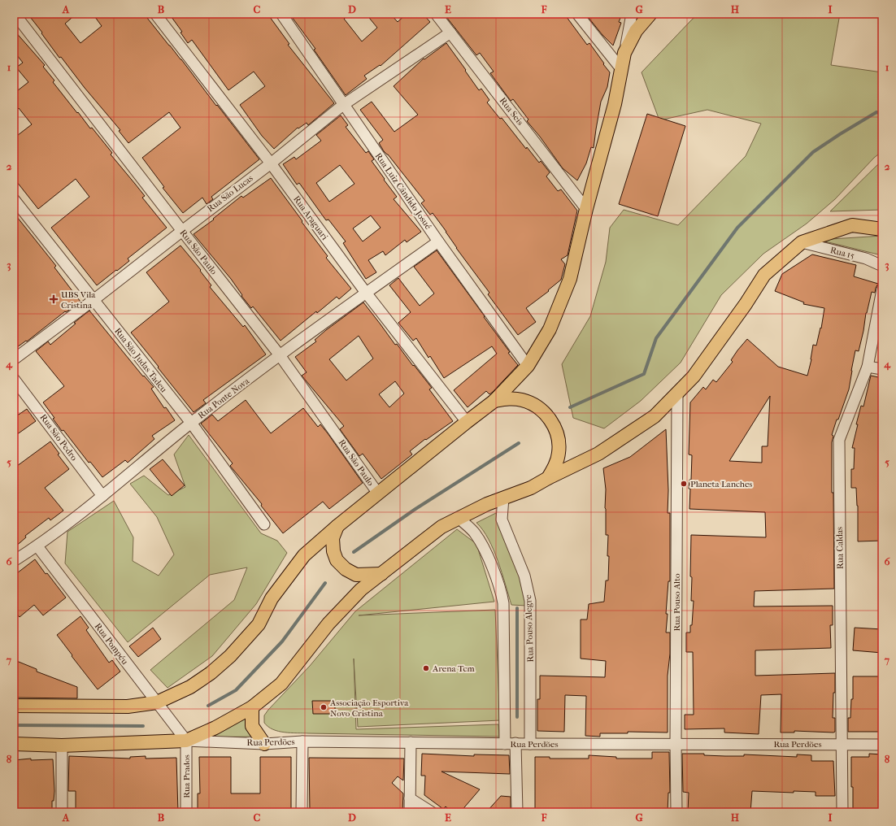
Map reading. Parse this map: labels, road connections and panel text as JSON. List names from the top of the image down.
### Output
{
  "streets": {
    "street": [
      "Rua Seis",
      "Rua Luiz Cândido Josué",
      "Rua São Lucas",
      "Rua Araguari",
      "Rua São Paulo",
      "Rua 15",
      "Rua São Judas Tadeu",
      "Rua Ponte Nova",
      "Rua São Pedro",
      "Rua Caldas",
      "Rua Pouso Alto",
      "Rua Pouso Alegre",
      "Rua Pompéu",
      "Rua Perdões",
      "Rua Prados"
    ]
  },
  "crossings": [
    ["Rua Seis", "Rua São Lucas"],
    ["Rua Luiz Cândido Josué", "Rua São Lucas"],
    ["Rua Luiz Cândido Josué", "Rua Ponte Nova"],
    ["Rua São Lucas", "Rua Araguari"],
    ["Rua São Lucas", "Rua São Paulo"],
    ["Rua São Lucas", "Rua São Judas Tadeu"],
    ["Rua Araguari", "Rua Ponte Nova"],
    ["Rua São Paulo", "Rua Ponte Nova"],
    ["Rua São Judas Tadeu", "Rua Ponte Nova"],
    ["Rua Ponte Nova", "Rua São Pedro"],
    ["Rua Ponte Nova", "Rua Pompéu"],
    ["Rua Caldas", "Rua Perdões"],
    ["Rua Pouso Alto", "Rua Perdões"],
    ["Rua Pouso Alegre", "Rua Perdões"],
    ["Rua Pompéu", "Rua Perdões"],
    ["Rua Pompéu", "Rua Prados"],
    ["Rua Perdões", "Rua Prados"]
  ],
  "places": {
    "health": ["UBS Vila Cristina"],
    "other": ["Planeta Lanches", "Arena Tcm", "Associação Esportiva Novo Cristina"]
  },
  "grid": {
    "columns": [
      "A",
      "B",
      "C",
      "D",
      "E",
      "F",
      "G",
      "H",
      "I"
    ],
    "rows": [
      "1",
      "2",
      "3",
      "4",
      "5",
      "6",
      "7",
      "8"
    ]
  }
}
